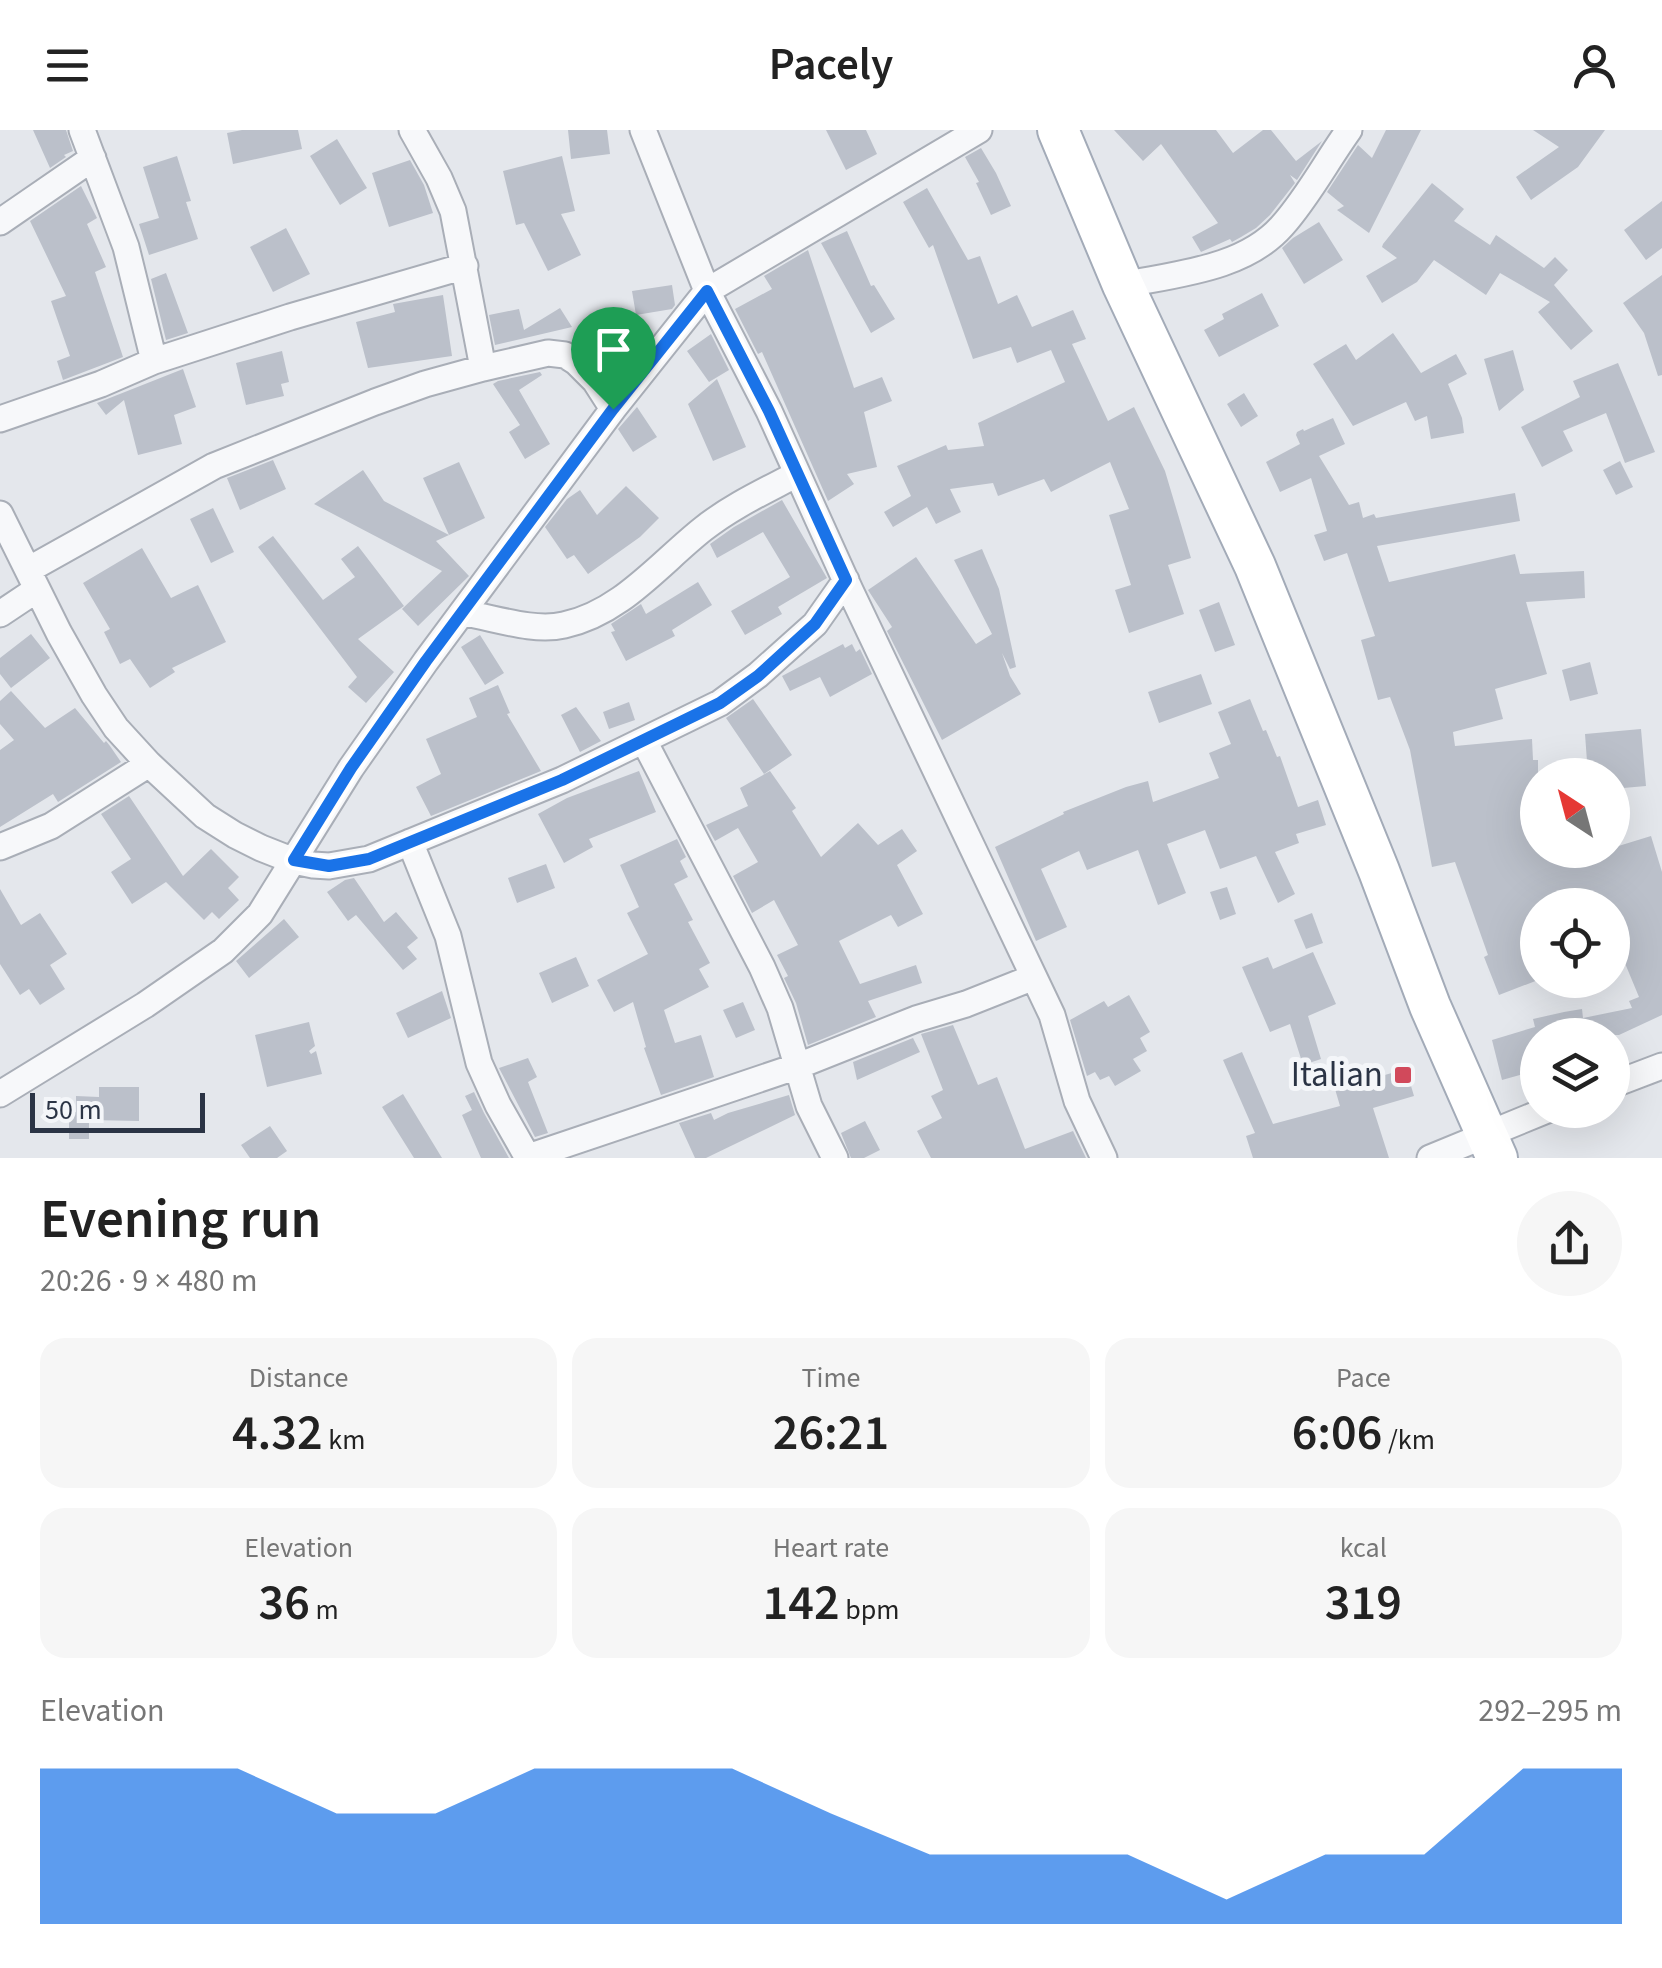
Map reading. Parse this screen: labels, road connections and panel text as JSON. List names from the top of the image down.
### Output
{
  "places": {
    "transit": ["Italian"]
  },
  "scale_bar": "50 m",
  "north": "top left",
  "page": {
    "header": "Pacely",
    "scale": "50 m",
    "heading": ["Evening run", "20:26 · 9 × 480 m"],
    "stats": [
      ["Distance", "4.32 km"],
      ["Time", "26:21"],
      ["Pace", "6:06 /km"],
      ["Elevation", "36 m"],
      ["Heart rate", "142 bpm"],
      ["kcal", "319"]
    ],
    "chart": ["Elevation", "292–295 m"]
  }
}
